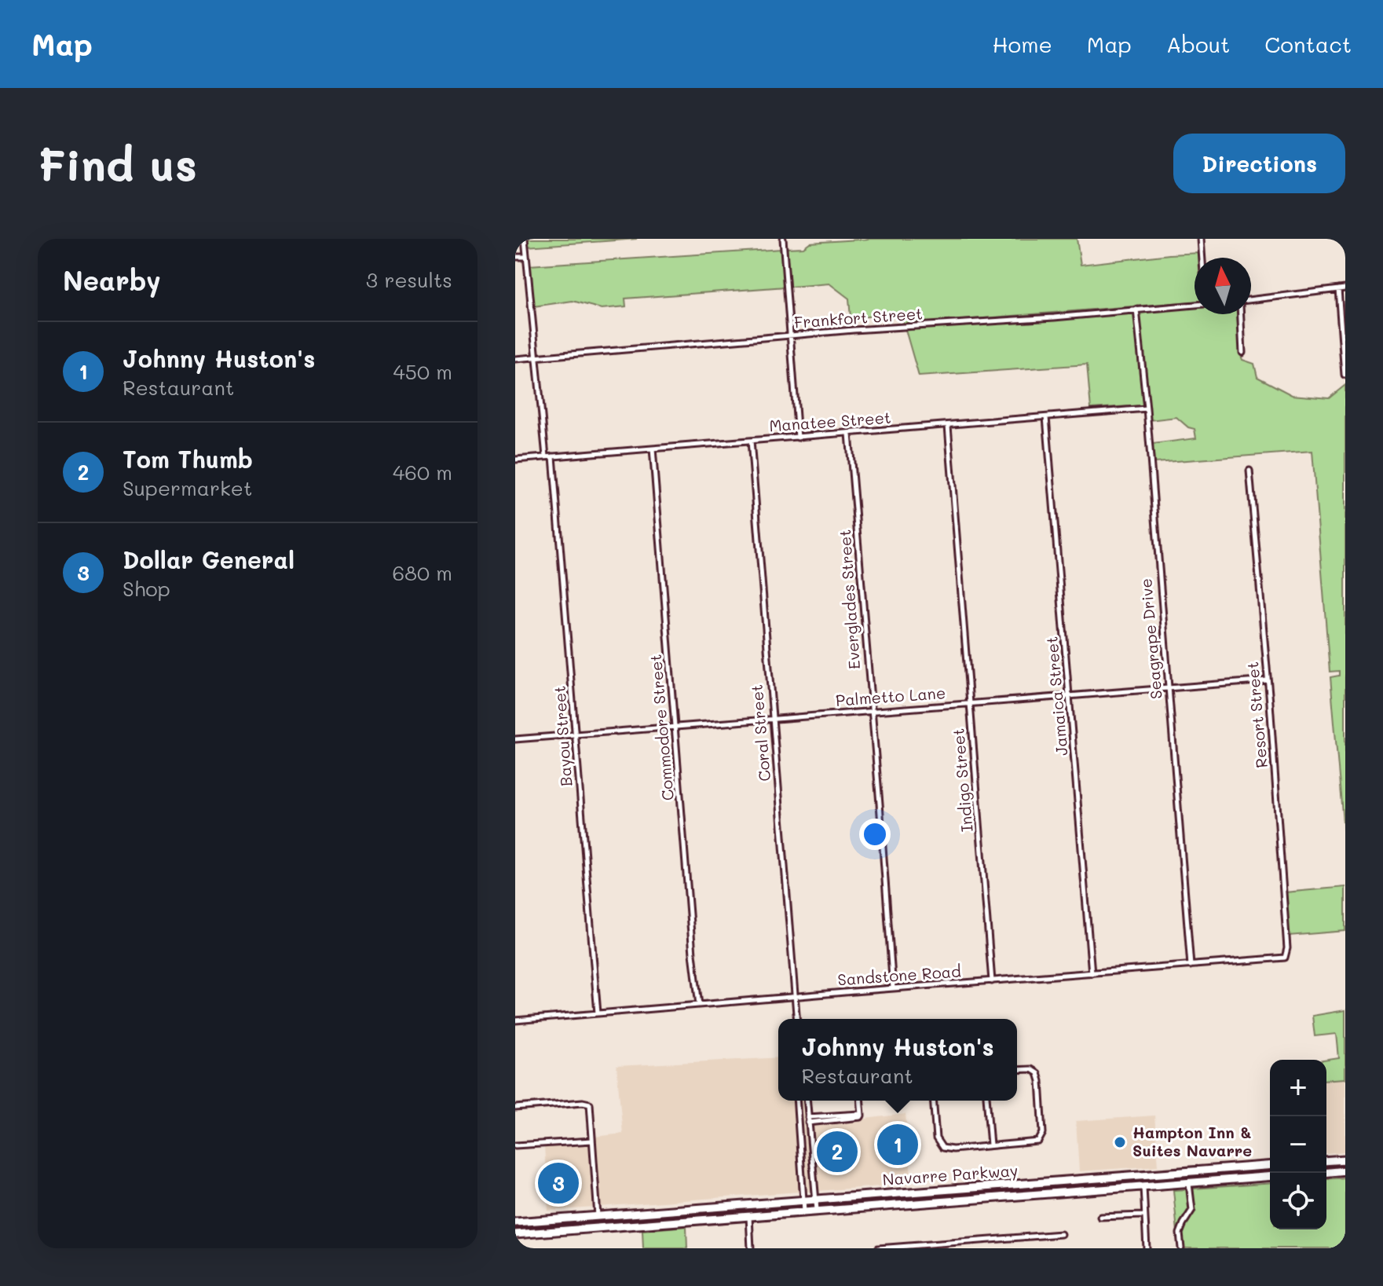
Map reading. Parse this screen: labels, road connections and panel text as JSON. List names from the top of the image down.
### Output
{
  "streets": {
    "highway": ["Navarre Parkway"],
    "street": [
      "Frankfort Street",
      "Manatee Street",
      "Everglades Street",
      "Seagrape Drive",
      "Jamaica Street",
      "Palmetto Lane",
      "Resort Street",
      "Commodore Street",
      "Coral Street",
      "Bayou Street",
      "Indigo Street",
      "Sandstone Road"
    ]
  },
  "crossings": [
    ["Frankfort Street", "Seagrape Drive"],
    ["Manatee Street", "Everglades Street"],
    ["Manatee Street", "Seagrape Drive"],
    ["Manatee Street", "Jamaica Street"],
    ["Manatee Street", "Commodore Street"],
    ["Manatee Street", "Coral Street"],
    ["Manatee Street", "Bayou Street"],
    ["Manatee Street", "Indigo Street"],
    ["Everglades Street", "Palmetto Lane"],
    ["Everglades Street", "Sandstone Road"],
    ["Seagrape Drive", "Palmetto Lane"],
    ["Seagrape Drive", "Sandstone Road"],
    ["Jamaica Street", "Palmetto Lane"],
    ["Jamaica Street", "Sandstone Road"],
    ["Palmetto Lane", "Resort Street"],
    ["Palmetto Lane", "Commodore Street"],
    ["Palmetto Lane", "Coral Street"],
    ["Palmetto Lane", "Bayou Street"],
    ["Palmetto Lane", "Indigo Street"],
    ["Resort Street", "Sandstone Road"],
    ["Commodore Street", "Sandstone Road"],
    ["Coral Street", "Sandstone Road"],
    ["Bayou Street", "Sandstone Road"],
    ["Indigo Street", "Sandstone Road"]
  ],
  "places": ["Hampton Inn & Suites Navarre"],
  "north": "top",
  "page": {
    "header": "Map",
    "nav": [
      "Home",
      "Map",
      "About",
      "Contact"
    ],
    "buttons": "Directions",
    "title": "Find us",
    "heading": ["Nearby", "3 results"],
    "list": [
      {
        "mark": "1",
        "name": "Johnny Huston's",
        "note": "Restaurant",
        "value": "450 m"
      },
      {
        "mark": "2",
        "name": "Tom Thumb",
        "note": "Supermarket",
        "value": "460 m"
      },
      {
        "mark": "3",
        "name": "Dollar General",
        "note": "Shop",
        "value": "680 m"
      }
    ],
    "popup": ["Johnny Huston's", "Restaurant"],
    "map_buttons": ["+", "−"],
    "pins": ["1", "2", "3"]
  }
}
